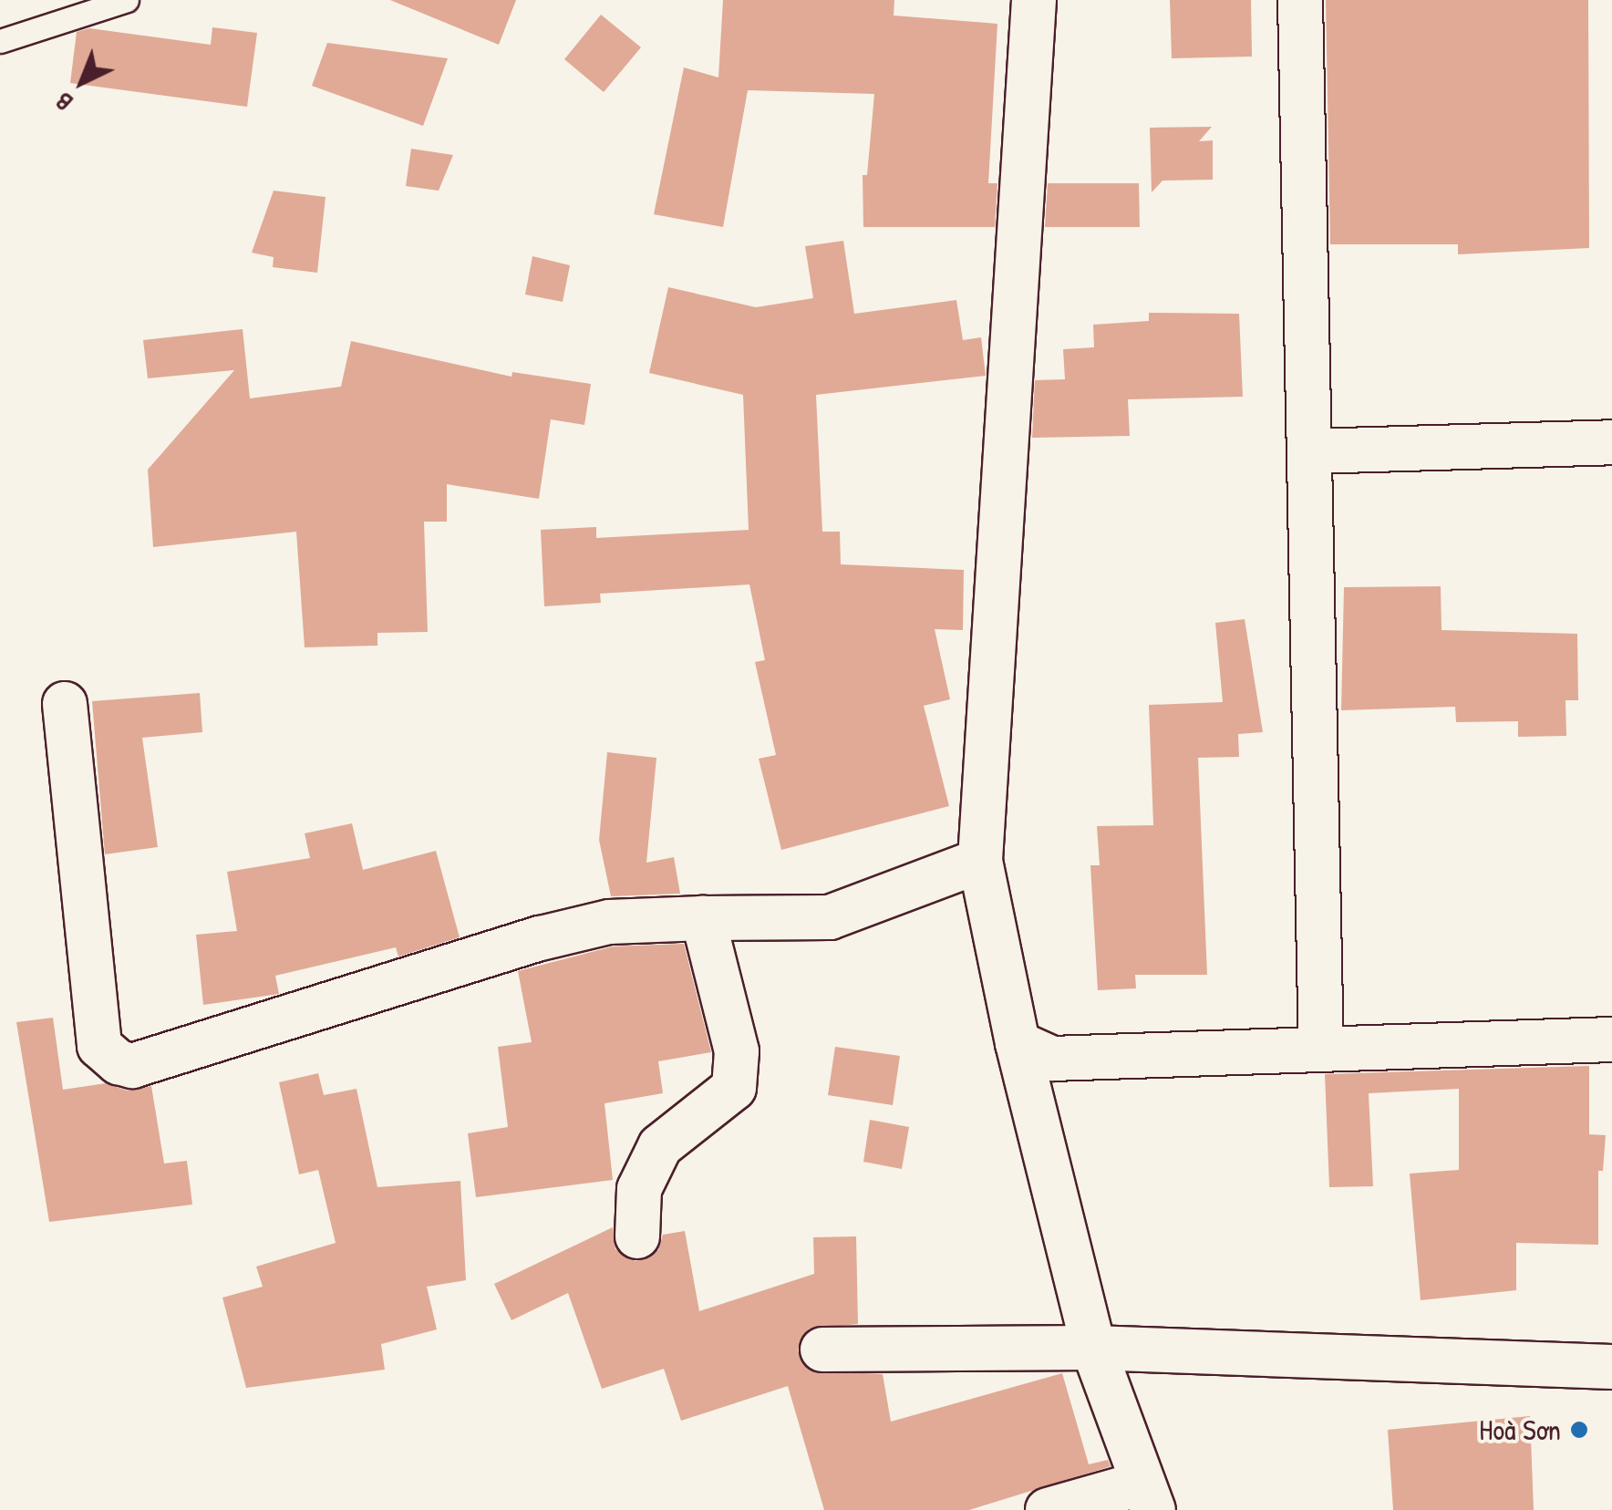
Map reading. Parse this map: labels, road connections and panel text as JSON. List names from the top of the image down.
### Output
{
  "places": ["Hoà Sơn"],
  "north": "bottom left"
}
